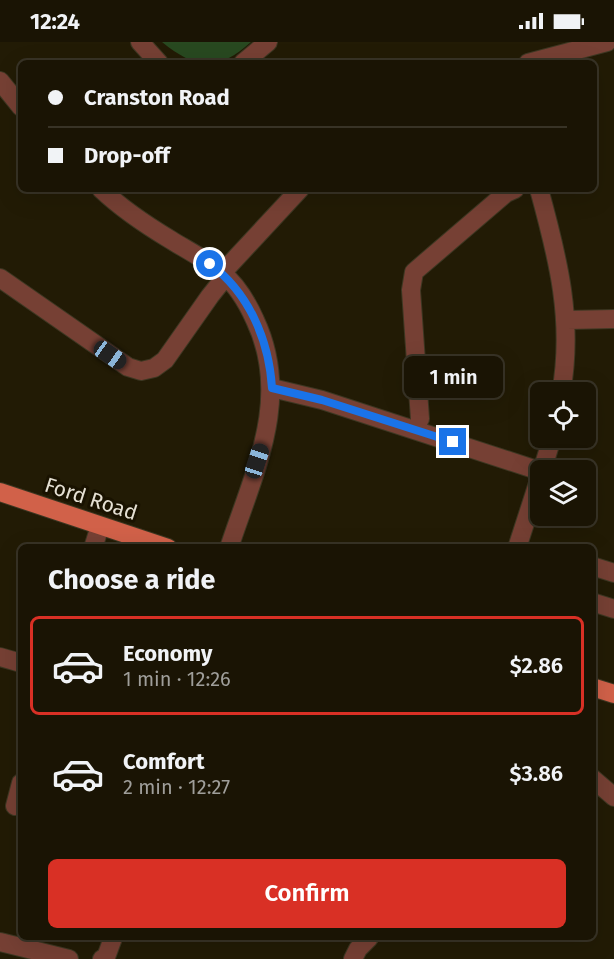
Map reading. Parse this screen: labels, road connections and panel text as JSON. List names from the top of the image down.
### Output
{
  "streets": {
    "main road": ["Ford Road"]
  },
  "page": {
    "status": "12:24",
    "banner": ["Cranston Road", "Drop-off"],
    "bubble": "1 min",
    "heading": "Choose a ride",
    "list": [
      {
        "name": "Economy",
        "note": "1 min · 12:26",
        "value": "$2.86"
      },
      {
        "name": "Comfort",
        "note": "2 min · 12:27",
        "value": "$3.86"
      }
    ],
    "buttons": "Confirm"
  }
}
